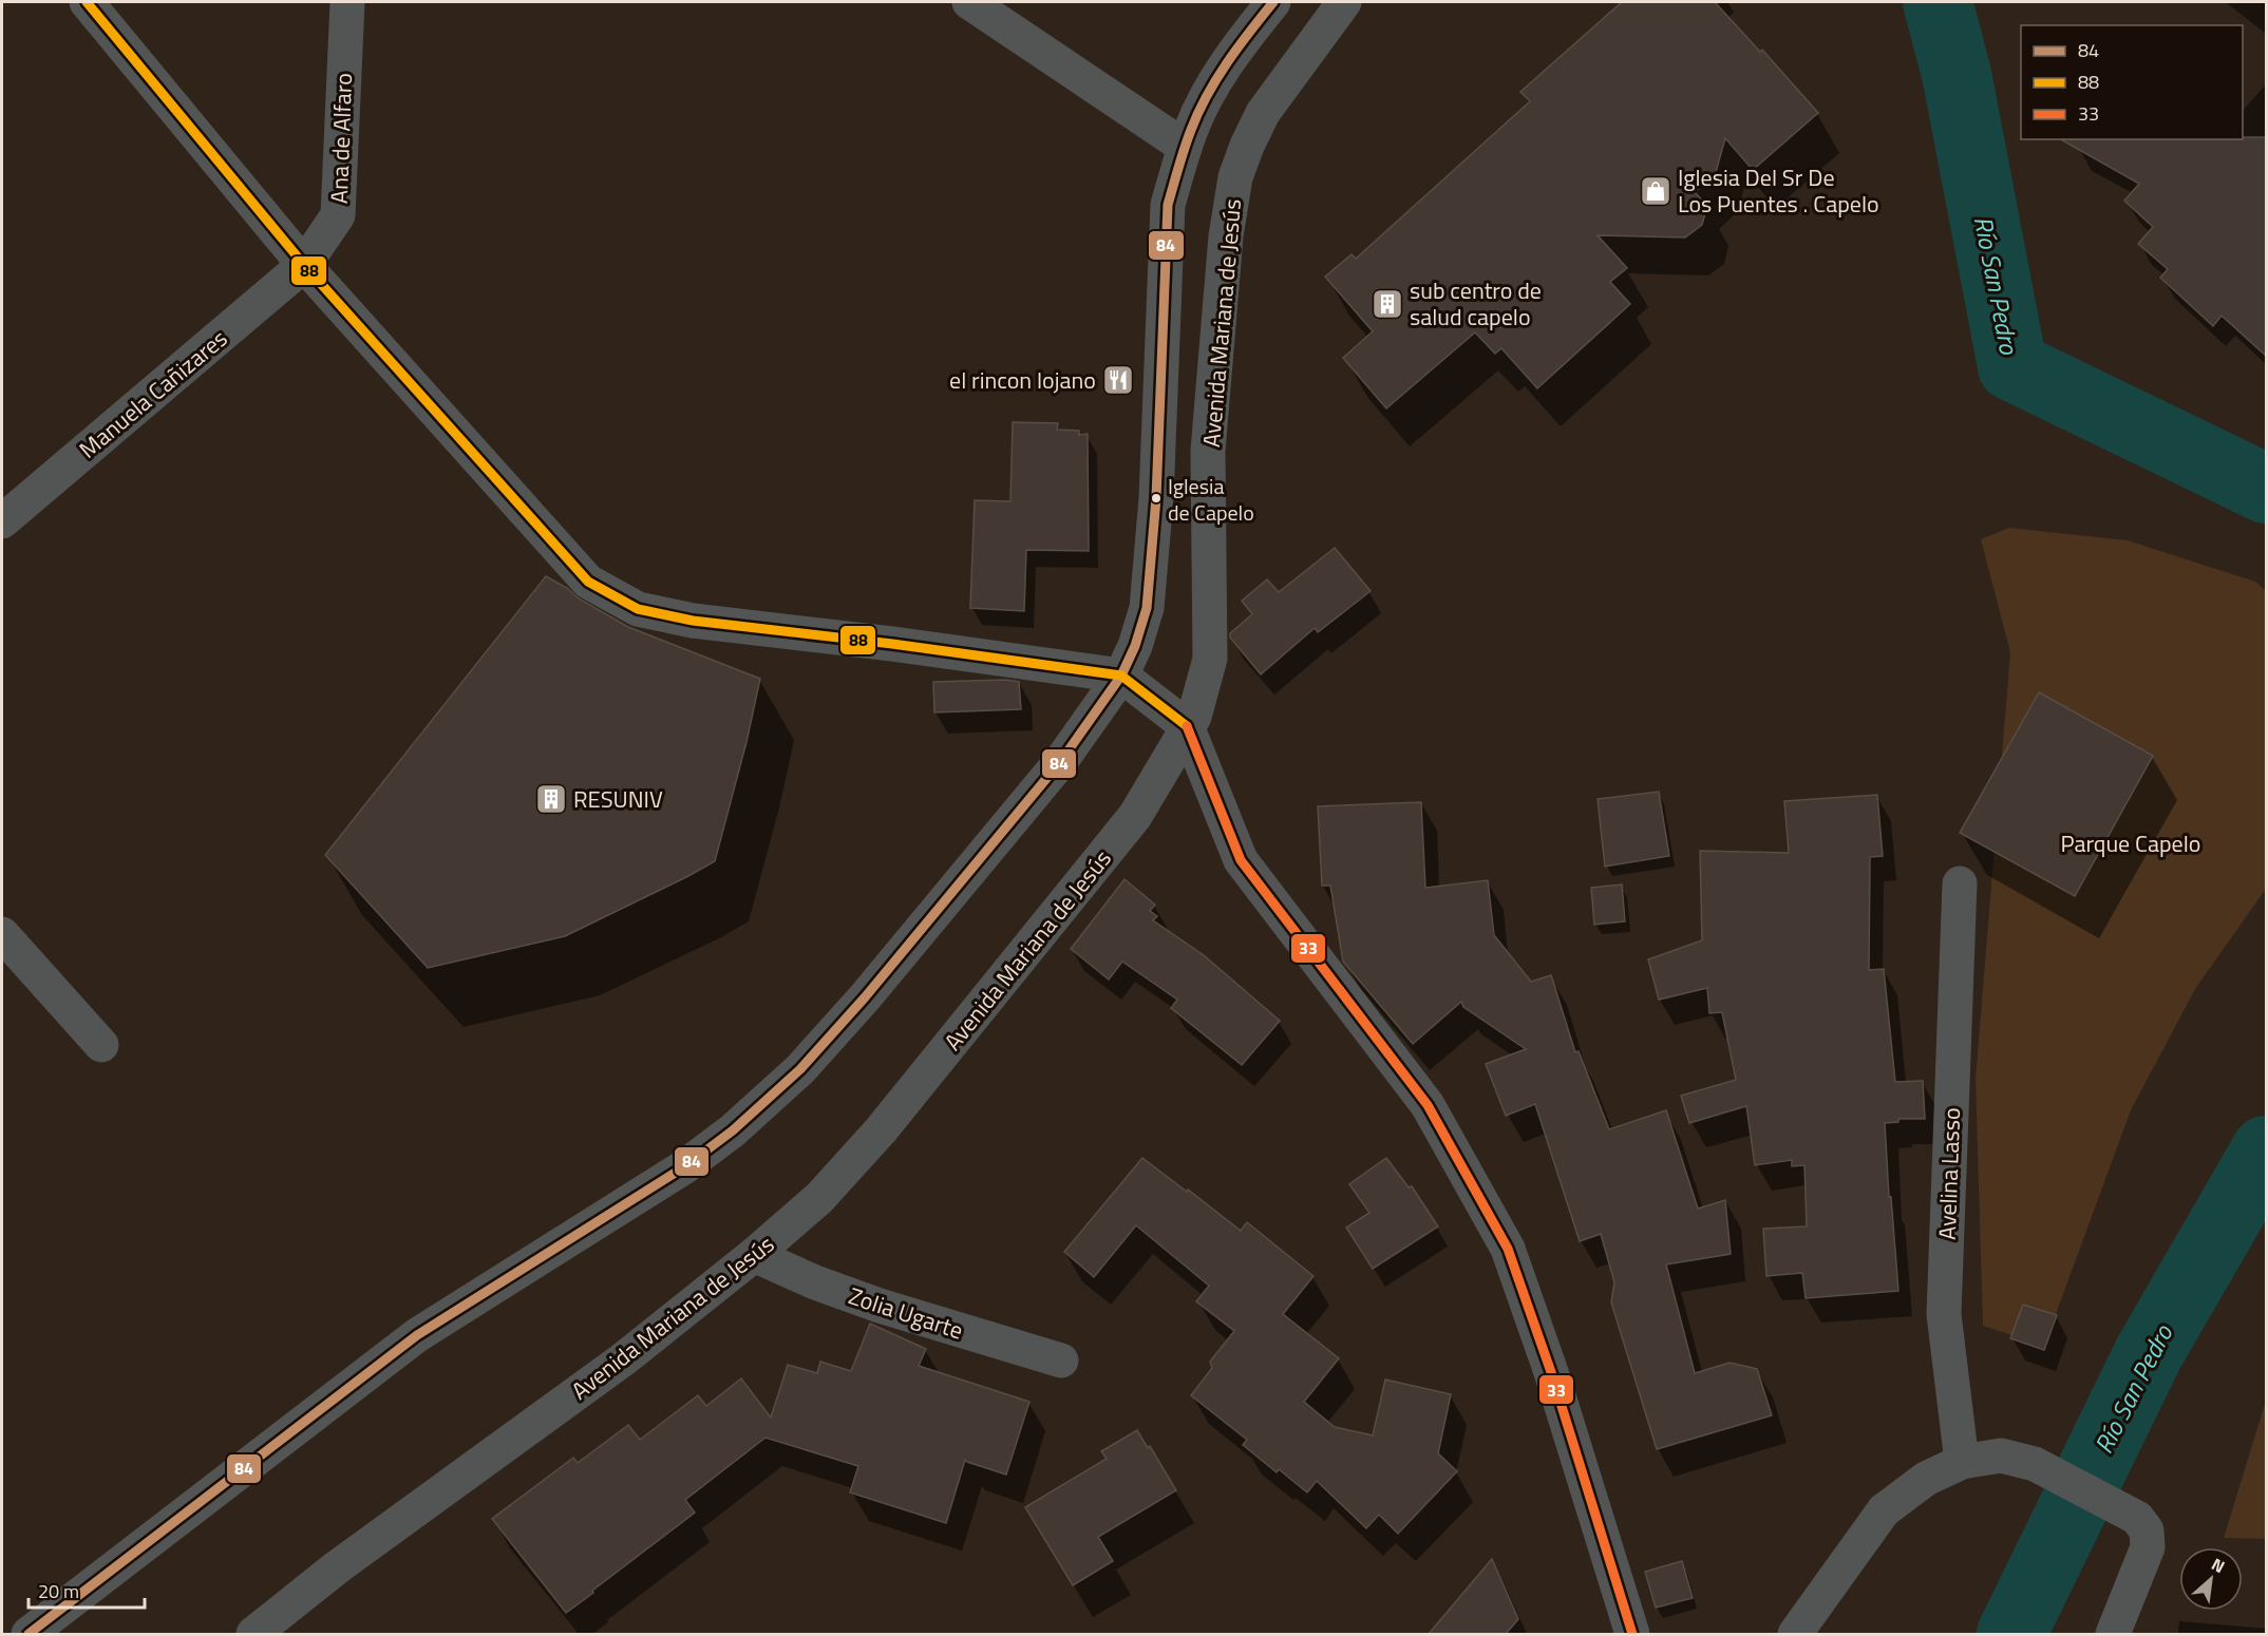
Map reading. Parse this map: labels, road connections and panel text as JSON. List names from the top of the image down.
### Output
{
  "streets": {
    "street": [
      "Ana de Alfaro",
      "Avenida Mariana de Jesús",
      "Manuela Cañizares",
      "Avelina Lasso",
      "ZoIia Ugarte"
    ]
  },
  "crossings": [
    ["Ana de Alfaro", "Manuela Cañizares"],
    ["Avenida Mariana de Jesús", "ZoIia Ugarte"]
  ],
  "water": ["Río San Pedro"],
  "parks": ["Parque Capelo"],
  "places": {
    "shop": ["Iglesia Del Sr De Los Puentes . Capelo"],
    "building": ["sub centro de salud capelo", "RESUNIV"],
    "restaurant": ["el rincon lojano"],
    "other": ["Iglesia de Capelo"]
  },
  "lines": ["transit line 84", "transit line 88", "transit line 33"],
  "legend": ["84", "88", "33"],
  "scale_bar": "20 m",
  "north": "top right"
}
